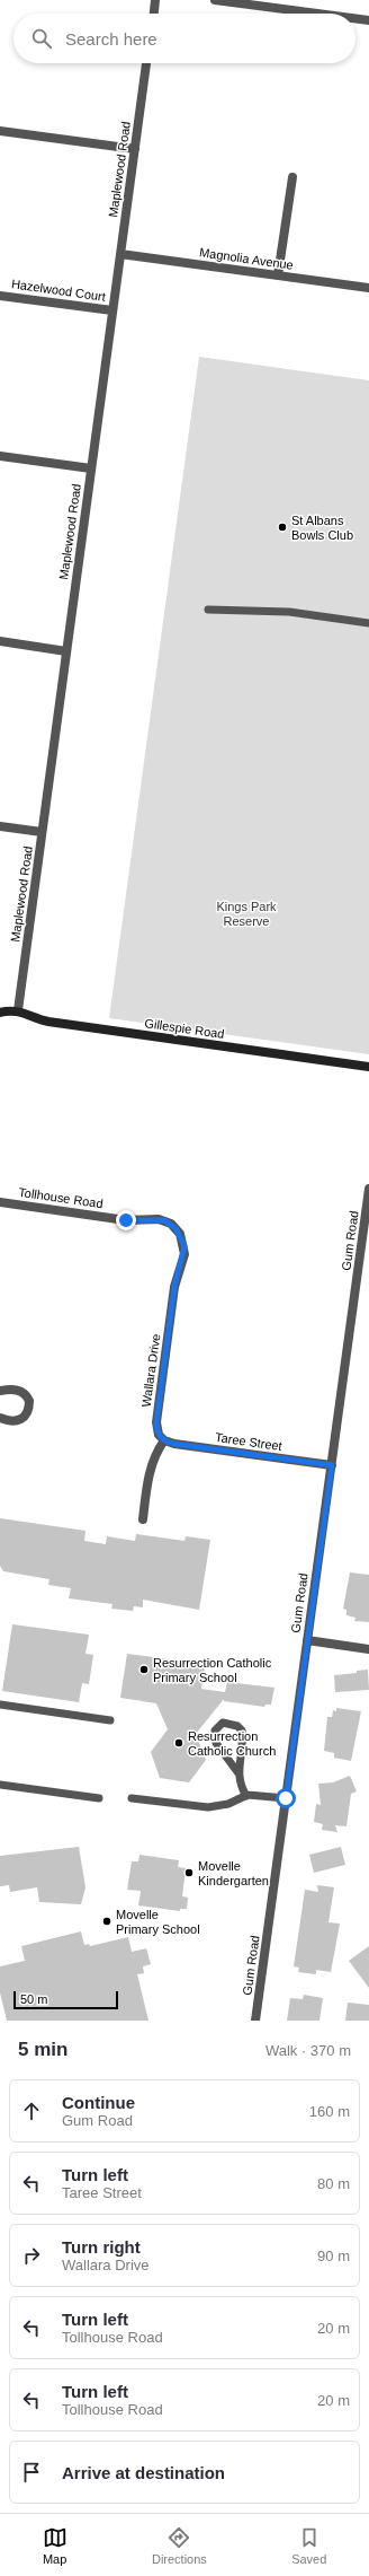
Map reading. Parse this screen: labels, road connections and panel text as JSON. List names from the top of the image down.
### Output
{
  "streets": {
    "street": [
      "Maplewood Road",
      "Magnolia Avenue",
      "Hazelwood Court",
      "Gillespie Road",
      "Tollhouse Road",
      "Gum Road",
      "Wallara Drive",
      "Taree Street"
    ]
  },
  "crossings": [
    ["Maplewood Road", "Magnolia Avenue"],
    ["Maplewood Road", "Hazelwood Court"],
    ["Maplewood Road", "Gillespie Road"],
    ["Tollhouse Road", "Wallara Drive"],
    ["Gum Road", "Taree Street"],
    ["Wallara Drive", "Taree Street"]
  ],
  "parks": ["Kings Park Reserve"],
  "places": [
    "St Albans Bowls Club",
    "Resurrection Catholic Primary School",
    "Resurrection Catholic Church",
    "Movelle Kindergarten",
    "Movelle Primary School"
  ],
  "scale_bar": "50 m",
  "page": {
    "search": "Search here",
    "scale": "50 m",
    "heading": ["5 min", "Walk · 370 m"],
    "list": [
      ["Continue", "Gum Road", "160 m"],
      ["Turn left", "Taree Street", "80 m"],
      ["Turn right", "Wallara Drive", "90 m"],
      ["Turn left", "Tollhouse Road", "20 m"],
      ["Turn left", "Tollhouse Road", "20 m"],
      "Arrive at destination"
    ],
    "nav": ["Map", "Directions", "Saved"]
  }
}
